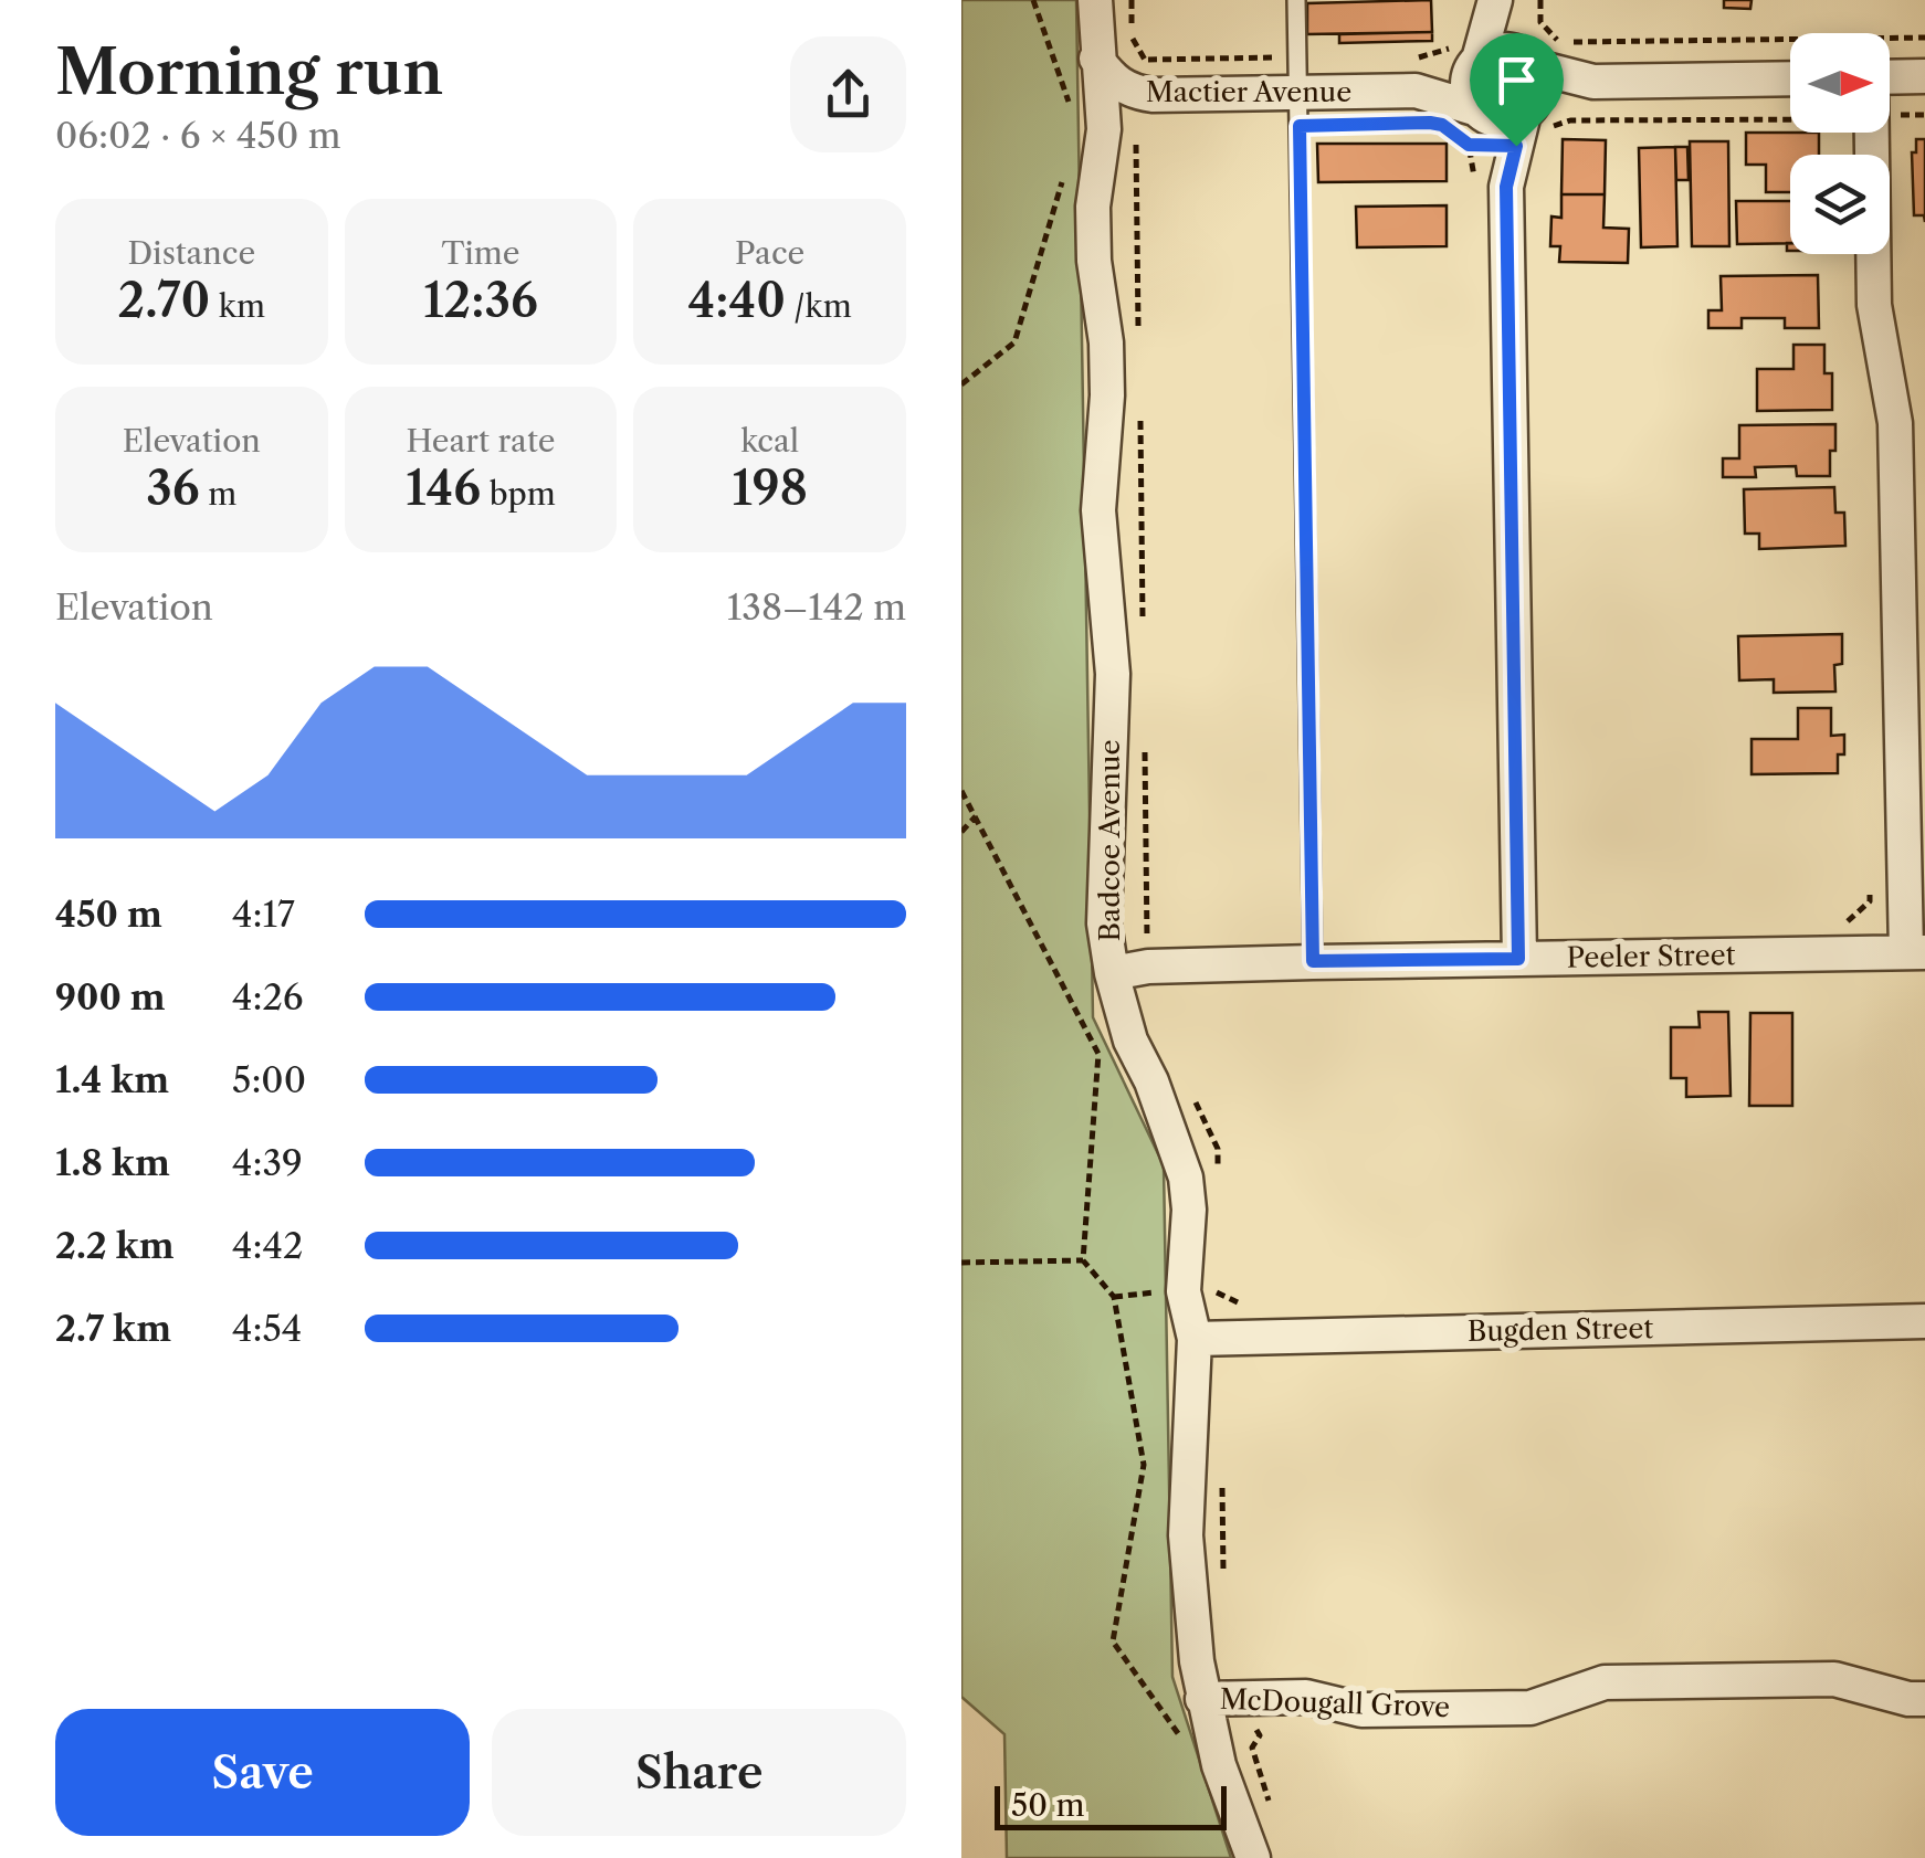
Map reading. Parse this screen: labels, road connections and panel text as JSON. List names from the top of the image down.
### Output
{
  "streets": {
    "street": [
      "Mactier Avenue",
      "Badcoe Avenue",
      "Peeler Street",
      "Bugden Street",
      "McDougall Grove"
    ]
  },
  "crossings": [
    ["Mactier Avenue", "Badcoe Avenue"],
    ["Badcoe Avenue", "Peeler Street"],
    ["Badcoe Avenue", "Bugden Street"],
    ["Badcoe Avenue", "McDougall Grove"]
  ],
  "scale_bar": "50 m",
  "north": "right",
  "page": {
    "heading": ["Morning run", "06:02 · 6 × 450 m"],
    "stats": [
      ["Distance", "2.70 km"],
      ["Time", "12:36"],
      ["Pace", "4:40 /km"],
      ["Elevation", "36 m"],
      ["Heart rate", "146 bpm"],
      ["kcal", "198"]
    ],
    "chart": ["Elevation", "138–142 m"],
    "list": [
      {
        "name": "450 m",
        "note": "4:17"
      },
      {
        "name": "900 m",
        "note": "4:26"
      },
      {
        "name": "1.4 km",
        "note": "5:00"
      },
      {
        "name": "1.8 km",
        "note": "4:39"
      },
      {
        "name": "2.2 km",
        "note": "4:42"
      },
      {
        "name": "2.7 km",
        "note": "4:54"
      }
    ],
    "buttons": ["Save", "Share"],
    "scale": "50 m"
  }
}
